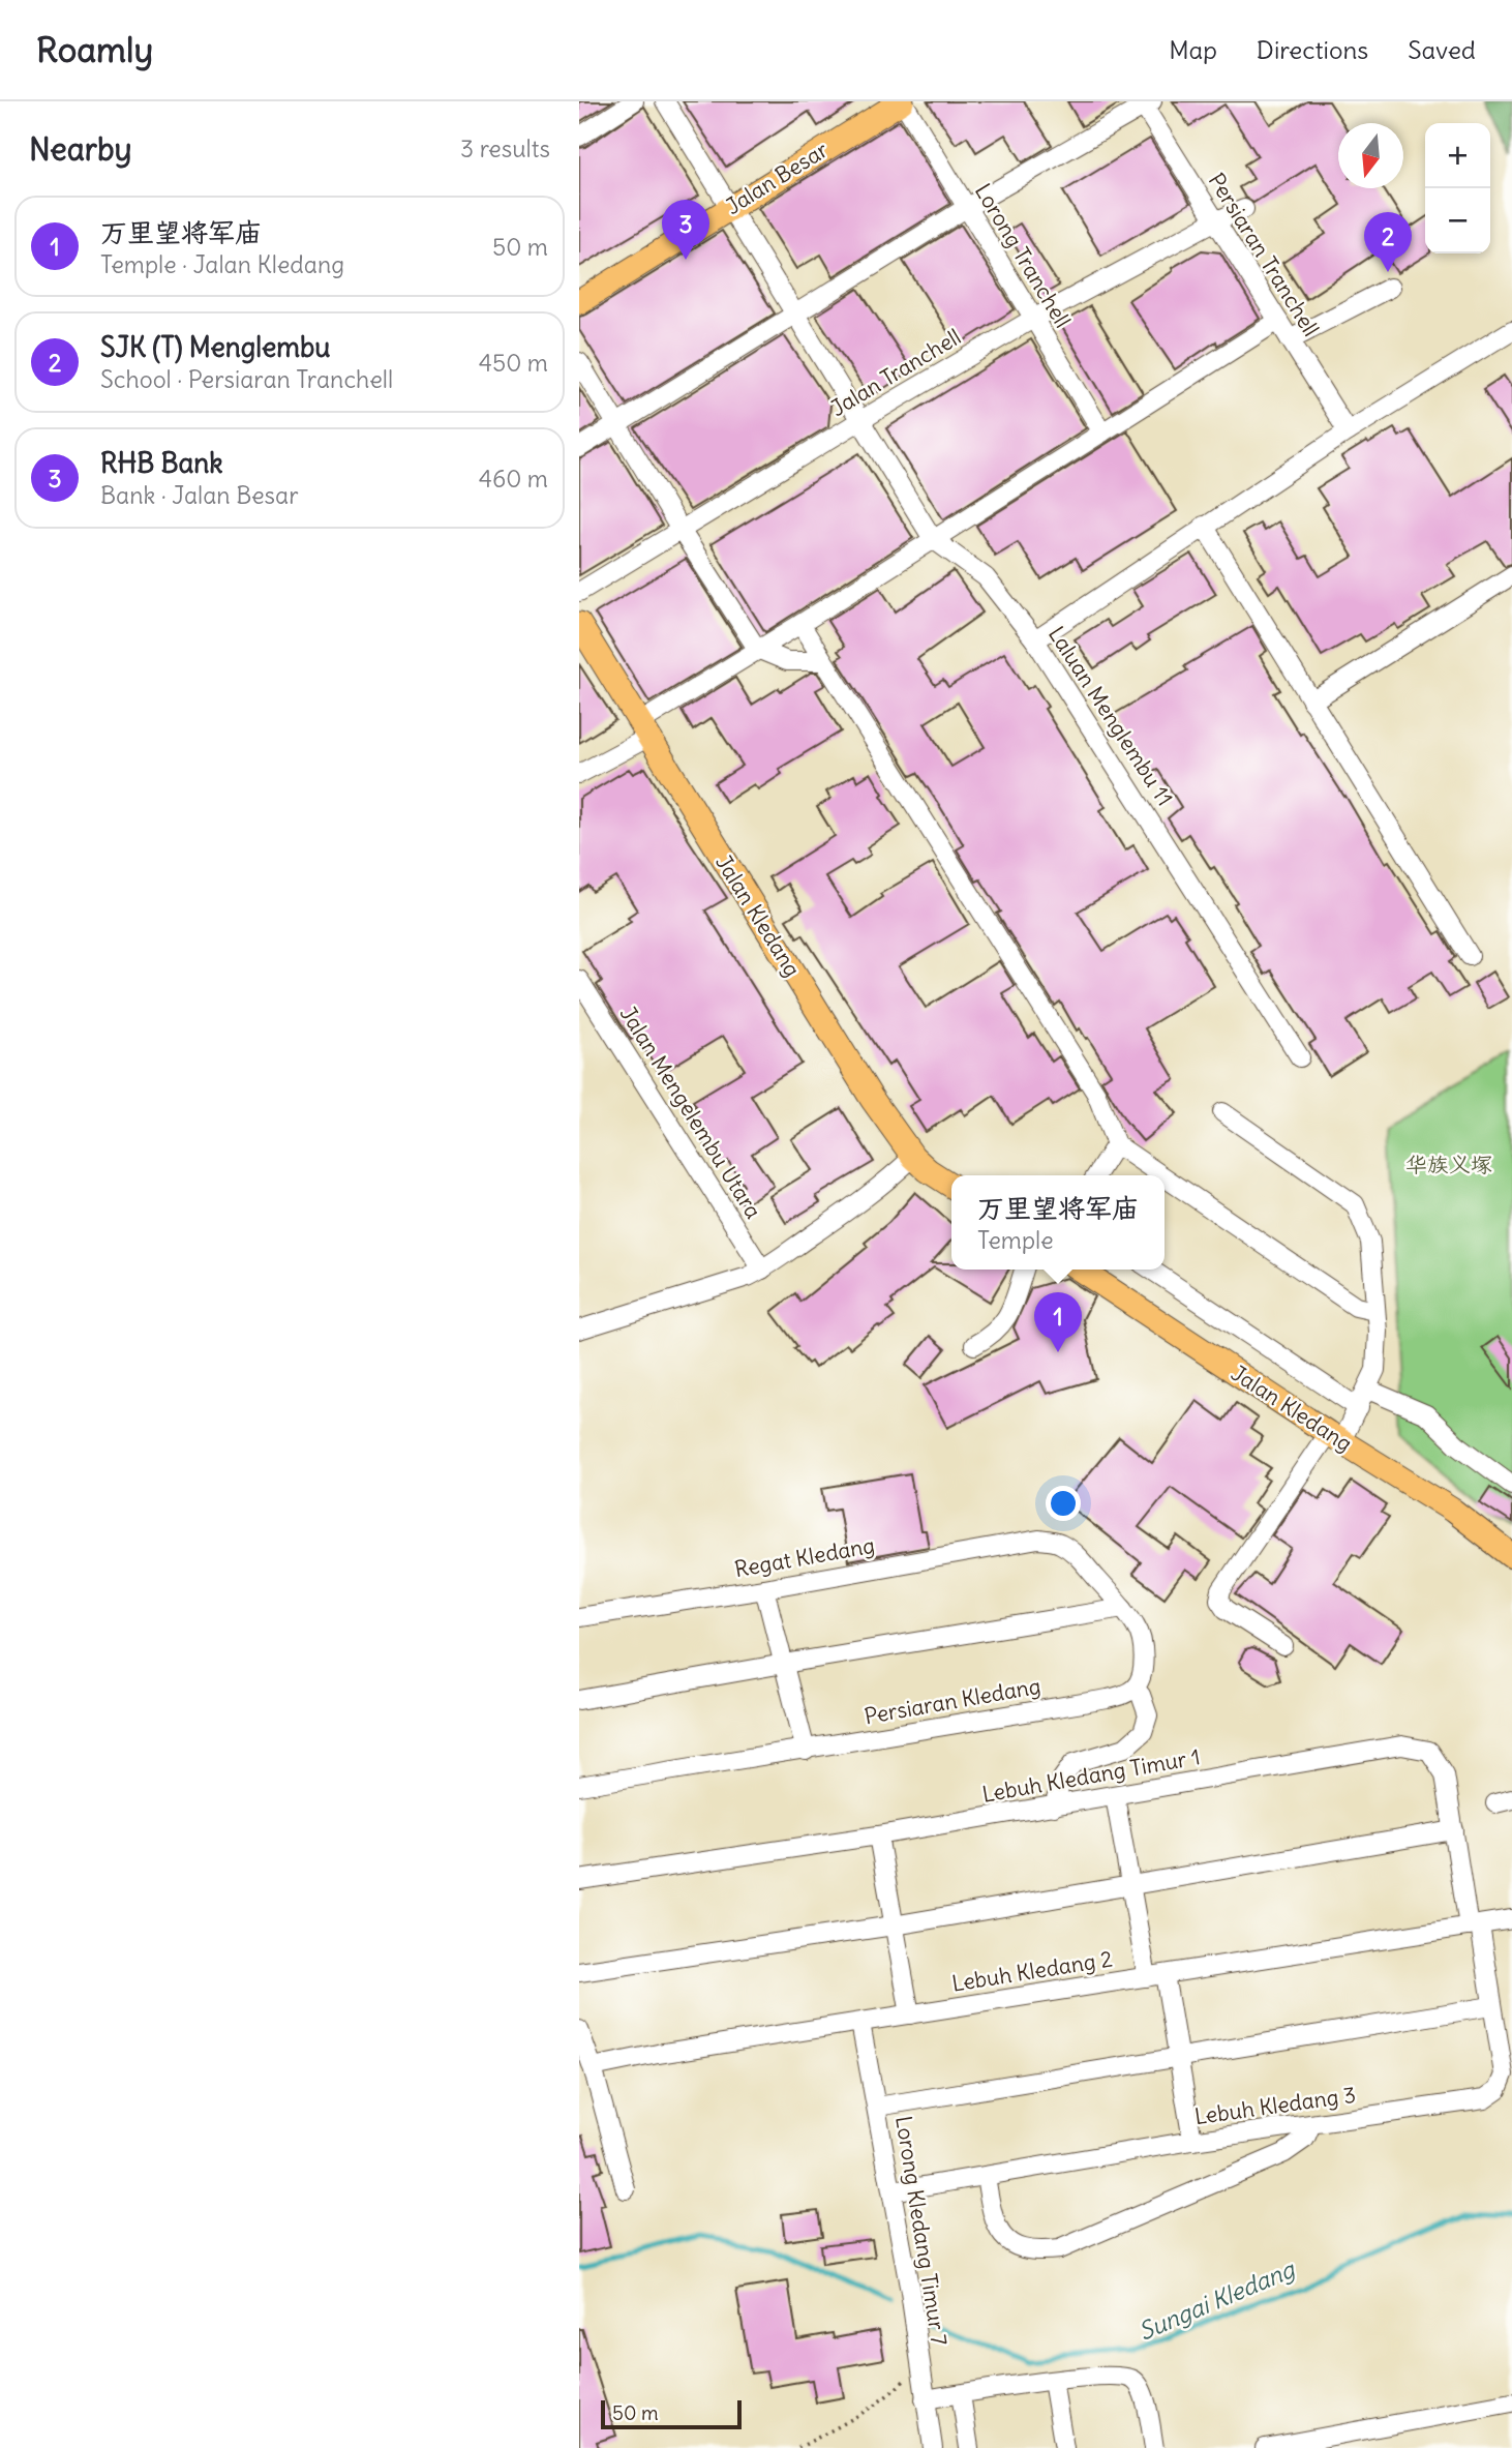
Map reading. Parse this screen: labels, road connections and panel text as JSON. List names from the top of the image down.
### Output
{
  "streets": {
    "main road": ["Jalan Besar", "Jalan Kledang"],
    "street": [
      "Persiaran Tranchell",
      "Lorong Tranchell",
      "Jalan Tranchell",
      "Laluan Menglembu 11",
      "Jalan Mengelembu Utara",
      "Regat Kledang",
      "Persiaran Kledang",
      "Lebuh Kledang Timur 1",
      "Lebuh Kledang 2",
      "Lebuh Kledang 3",
      "Lorong Kledang Timur 7"
    ]
  },
  "crossings": [
    ["Jalan Besar", "Lorong Tranchell"],
    ["Jalan Besar", "Laluan Menglembu 11"],
    ["Persiaran Tranchell", "Jalan Tranchell"],
    ["Lorong Tranchell", "Jalan Tranchell"],
    ["Jalan Tranchell", "Laluan Menglembu 11"],
    ["Lebuh Kledang Timur 1", "Lebuh Kledang 2"],
    ["Lebuh Kledang Timur 1", "Lebuh Kledang 3"],
    ["Lebuh Kledang 2", "Lebuh Kledang 3"],
    ["Lebuh Kledang 2", "Lorong Kledang Timur 7"],
    ["Lebuh Kledang 3", "Lorong Kledang Timur 7"]
  ],
  "water": ["Sungai Kledang"],
  "parks": ["华族义塚"],
  "scale_bar": "50 m",
  "north": "bottom",
  "page": {
    "header": "Roamly",
    "nav": ["Map", "Directions", "Saved"],
    "heading": ["Nearby", "3 results"],
    "map_buttons": ["+", "−"],
    "list": [
      {
        "mark": "1",
        "name": "万里望将军庙",
        "note": "Temple · Jalan Kledang",
        "value": "50 m"
      },
      {
        "mark": "2",
        "name": "SJK (T) Menglembu",
        "note": "School · Persiaran Tranchell",
        "value": "450 m"
      },
      {
        "mark": "3",
        "name": "RHB Bank",
        "note": "Bank · Jalan Besar",
        "value": "460 m"
      }
    ],
    "pins": ["3", "2", "1"],
    "popup": ["万里望将军庙", "Temple"],
    "scale": "50 m"
  }
}
